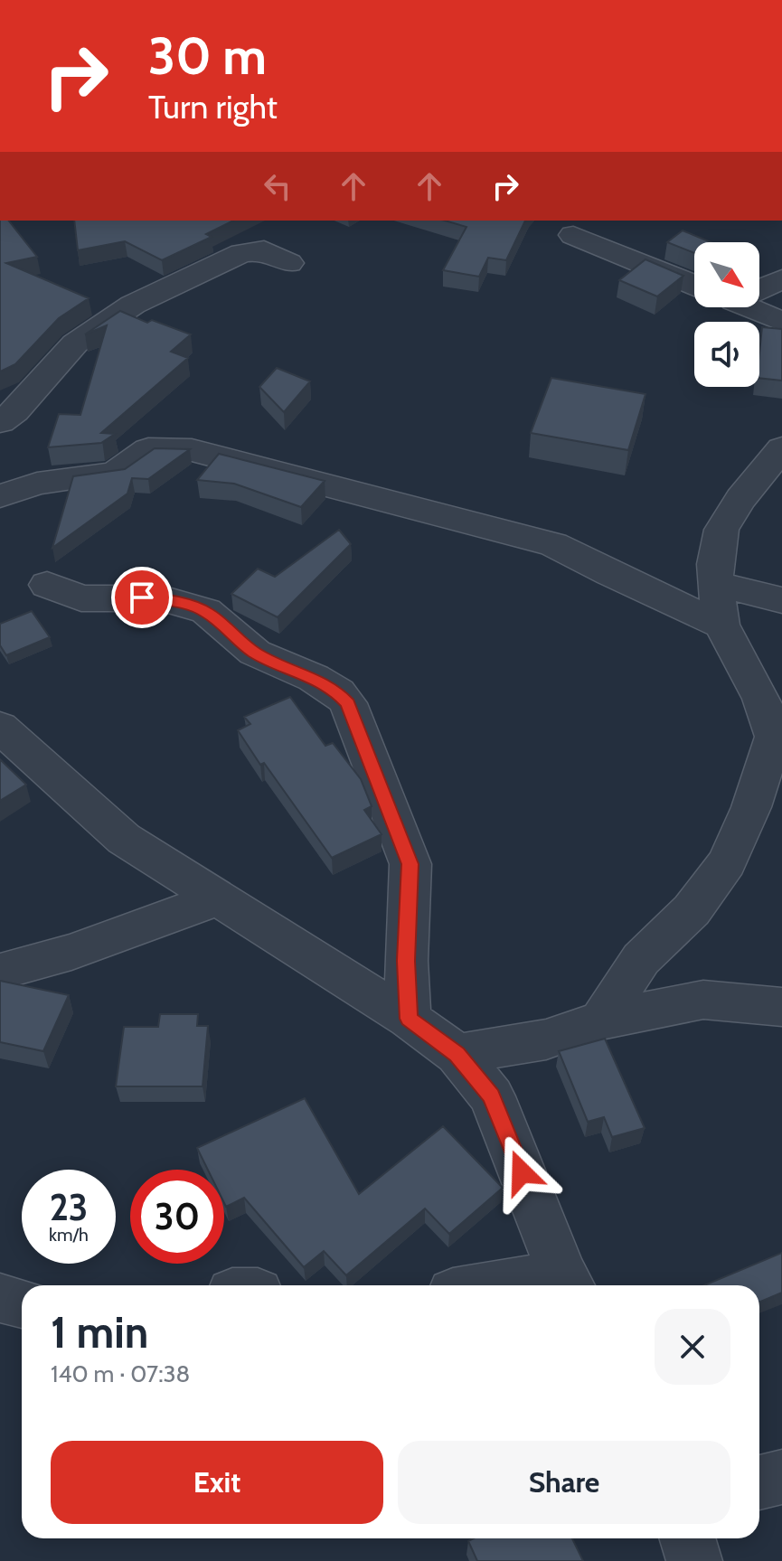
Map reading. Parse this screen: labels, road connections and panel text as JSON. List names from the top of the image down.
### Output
{
  "north": "bottom right",
  "page": {
    "turn": ["30 m", "Turn right"],
    "speed": "23 km/h",
    "limit": "30",
    "heading": ["1 min", "140 m · 07:38"],
    "buttons": ["Exit", "Share"]
  }
}
